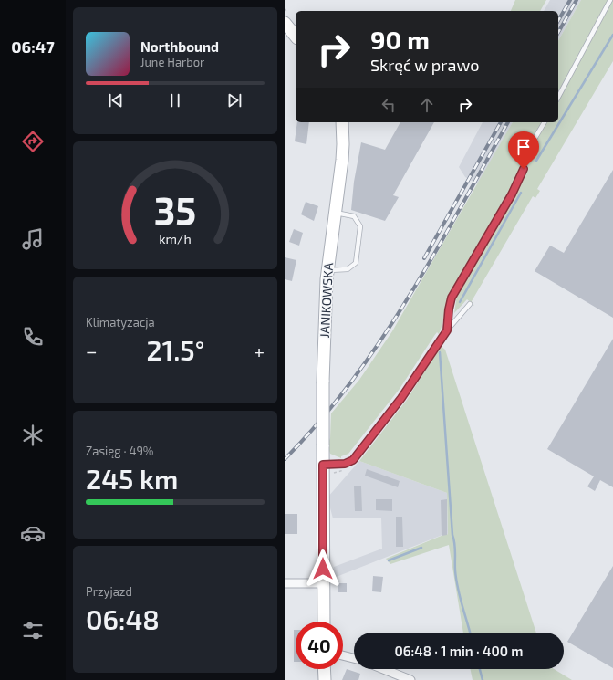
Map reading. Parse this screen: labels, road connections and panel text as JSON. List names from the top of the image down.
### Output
{
  "streets": {
    "street": ["JANIKOWSKA"]
  },
  "page": {
    "tabs": "06:47",
    "turn": ["90 m", "Skręć w prawo"],
    "song": ["Northbound", "June Harbor"],
    "tile": [
      "Klimatyzacja",
      ["Zasięg · 49%", "245 km"],
      ["Przyjazd", "06:48"]
    ],
    "heat": ["−", "21.5°", "+"],
    "limit": "40",
    "trip": "06:48 · 1 min · 400 m",
    "gauge": ["35", "km/h"]
  }
}
